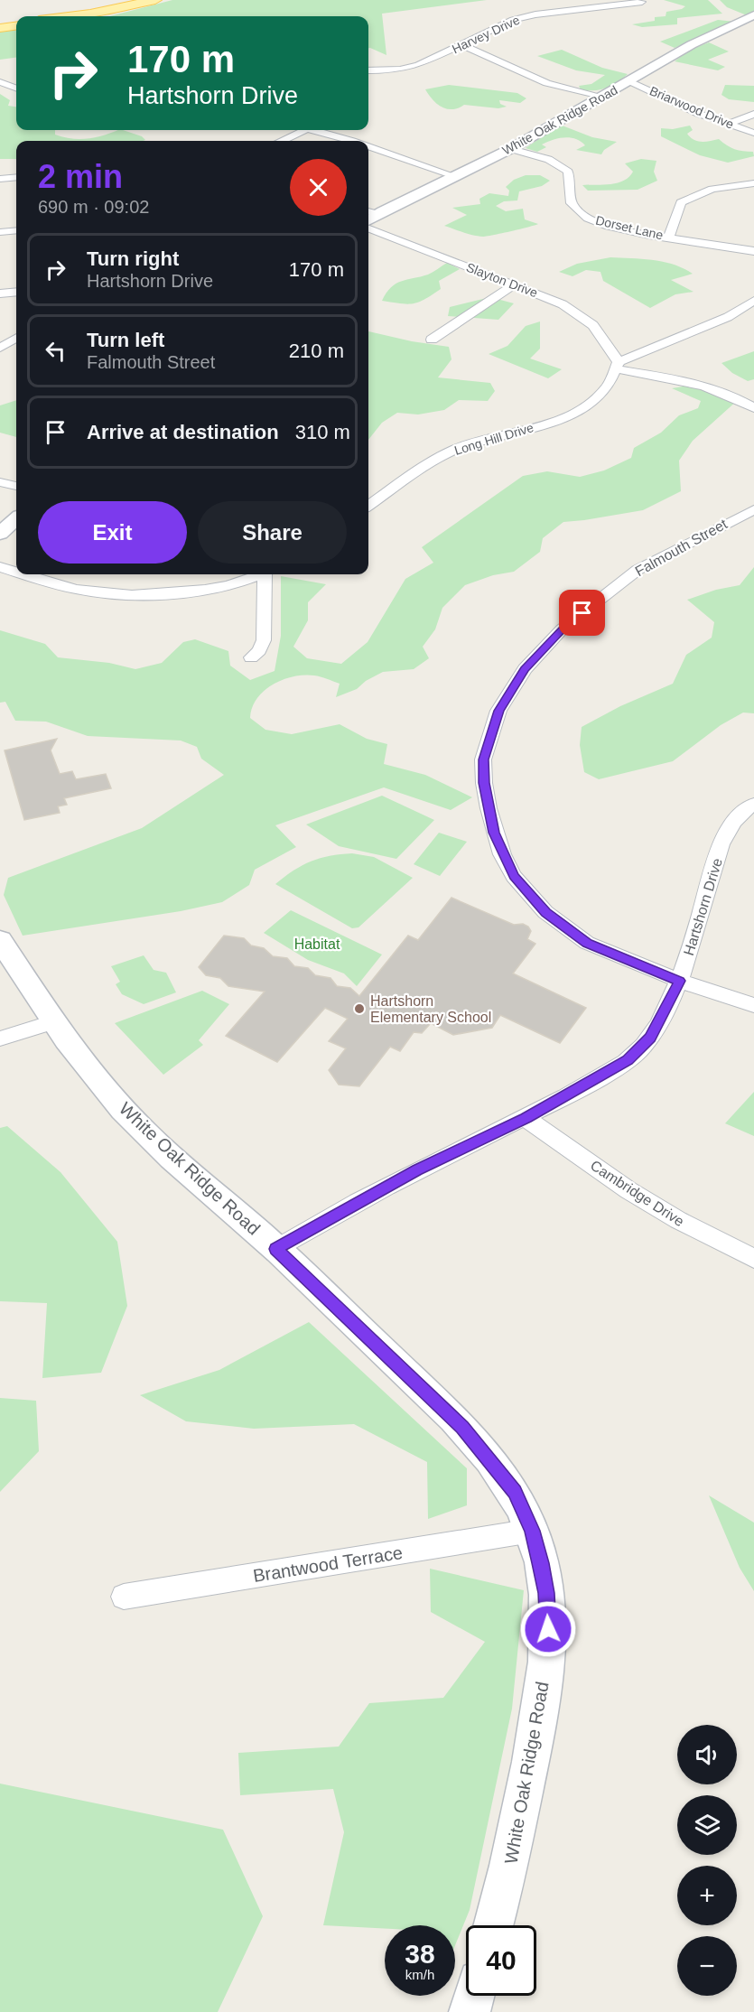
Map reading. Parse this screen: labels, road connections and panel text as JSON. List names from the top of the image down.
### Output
{
  "streets": {
    "street": [
      "Harvey Drive",
      "Briarwood Drive",
      "White Oak Ridge Road",
      "Dorset Lane",
      "Slayton Drive",
      "Long Hill Drive",
      "Falmouth Street",
      "Hartshorn Drive",
      "Cambridge Drive",
      "Brantwood Terrace"
    ]
  },
  "crossings": [
    ["Briarwood Drive", "White Oak Ridge Road"],
    ["White Oak Ridge Road", "Dorset Lane"],
    ["White Oak Ridge Road", "Hartshorn Drive"],
    ["White Oak Ridge Road", "Brantwood Terrace"],
    ["Slayton Drive", "Long Hill Drive"],
    ["Falmouth Street", "Hartshorn Drive"],
    ["Hartshorn Drive", "Cambridge Drive"]
  ],
  "parks": ["Habitat"],
  "places": ["Hartshorn Elementary School"],
  "page": {
    "turn": ["170 m", "Hartshorn Drive"],
    "heading": ["2 min", "690 m · 09:02"],
    "list": [
      {
        "name": "Turn right",
        "note": "Hartshorn Drive",
        "value": "170 m"
      },
      {
        "name": "Turn left",
        "note": "Falmouth Street",
        "value": "210 m"
      },
      {
        "name": "Arrive at destination",
        "value": "310 m"
      }
    ],
    "buttons": ["Exit", "Share"],
    "map_buttons": ["+", "−"],
    "speed": "38 km/h",
    "limit": "40"
  }
}
